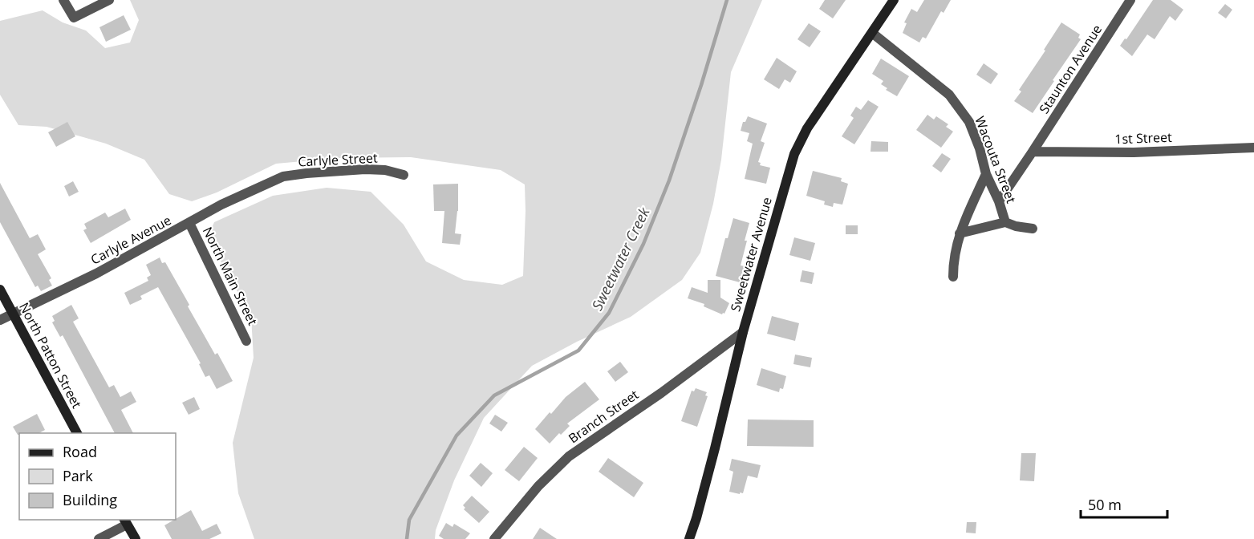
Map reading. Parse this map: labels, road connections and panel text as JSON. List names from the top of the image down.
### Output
{
  "streets": {
    "street": [
      "Staunton Avenue",
      "1st Street",
      "Carlyle Street",
      "Wacouta Street",
      "Carlyle Avenue",
      "Sweetwater Avenue",
      "North Main Street",
      "North Patton Street",
      "Branch Street"
    ]
  },
  "crossings": [
    ["Staunton Avenue", "1st Street"],
    ["Staunton Avenue", "Wacouta Street"],
    ["Carlyle Street", "Carlyle Avenue"],
    ["Wacouta Street", "Sweetwater Avenue"],
    ["Carlyle Avenue", "North Main Street"],
    ["Carlyle Avenue", "North Patton Street"],
    ["Sweetwater Avenue", "Branch Street"]
  ],
  "water": ["Sweetwater Creek"],
  "legend": ["Road", "Park", "Building"],
  "scale_bar": "50 m"
}
